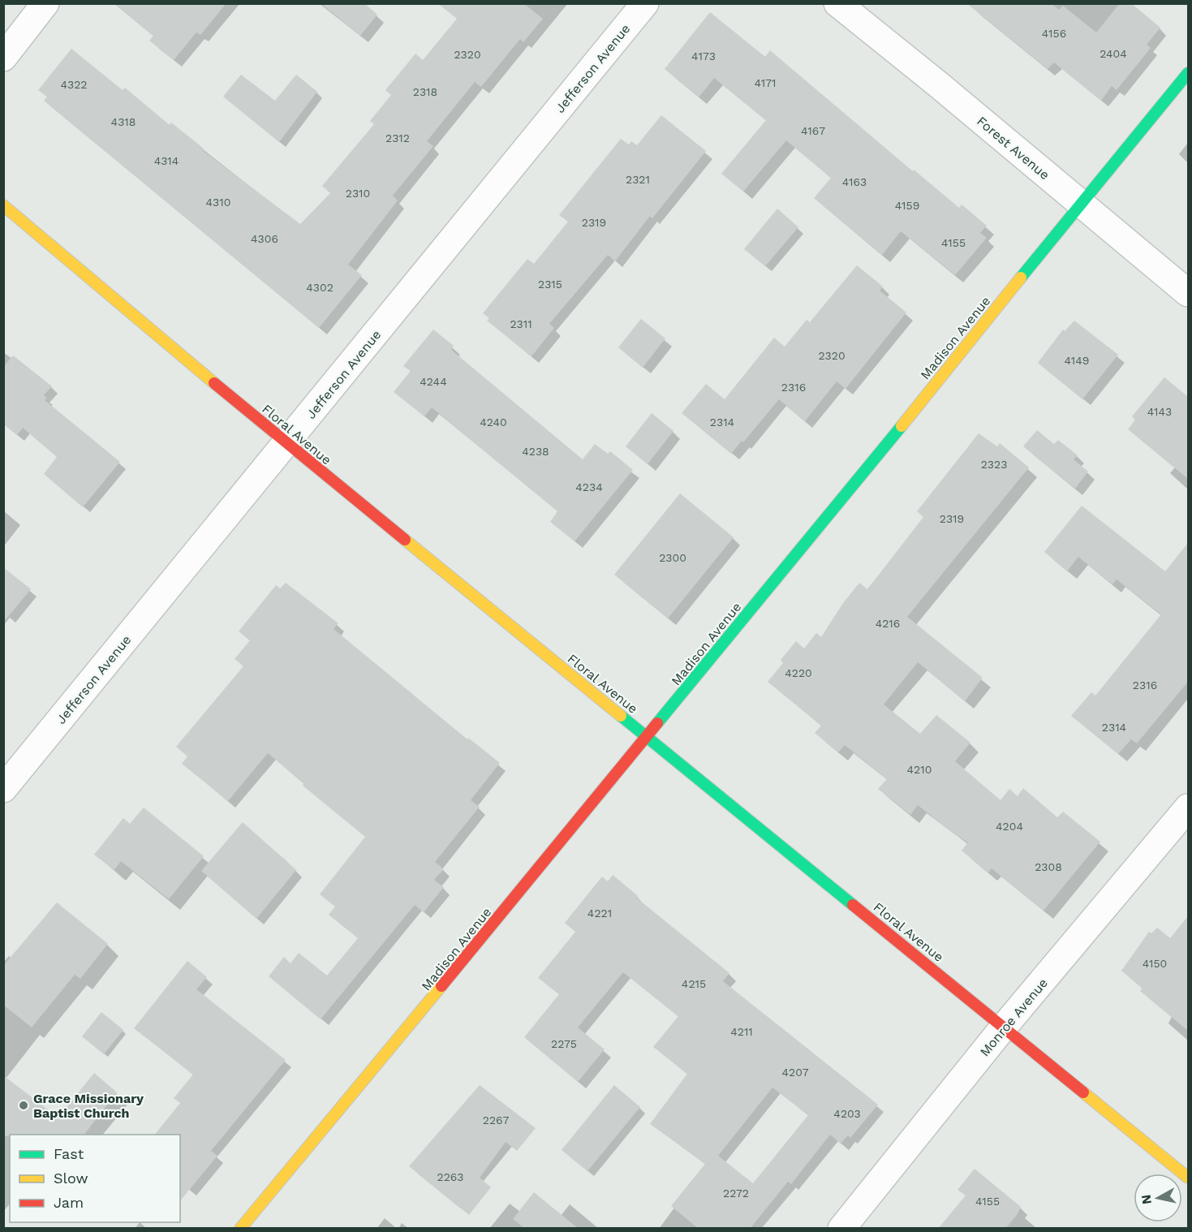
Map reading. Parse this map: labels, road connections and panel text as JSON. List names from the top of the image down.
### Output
{
  "streets": {
    "street": [
      "Jefferson Avenue",
      "Forest Avenue",
      "Madison Avenue",
      "Floral Avenue",
      "Monroe Avenue"
    ]
  },
  "crossings": [
    ["Jefferson Avenue", "Floral Avenue"],
    ["Forest Avenue", "Madison Avenue"],
    ["Madison Avenue", "Floral Avenue"],
    ["Floral Avenue", "Monroe Avenue"]
  ],
  "places": ["Grace Missionary Baptist Church"],
  "house_numbers": [
    "4156",
    "2404",
    "2320",
    "4173",
    "4171",
    "4322",
    "2318",
    "4318",
    "4167",
    "2312",
    "4314",
    "2321",
    "4163",
    "2310",
    "4310",
    "4159",
    "2319",
    "4306",
    "4155",
    "2315",
    "4302",
    "2311",
    "2320",
    "4149",
    "4244",
    "2316",
    "4143",
    "4240",
    "2314",
    "4238",
    "2323",
    "4234",
    "2319",
    "2300",
    "4216",
    "4220",
    "2316",
    "2314",
    "4210",
    "4204",
    "2308",
    "4221",
    "4150",
    "4215",
    "4211",
    "2275",
    "4207",
    "4203",
    "2267",
    "2263",
    "2272",
    "4155"
  ],
  "legend": ["Fast", "Slow", "Jam"],
  "north": "left"
}
